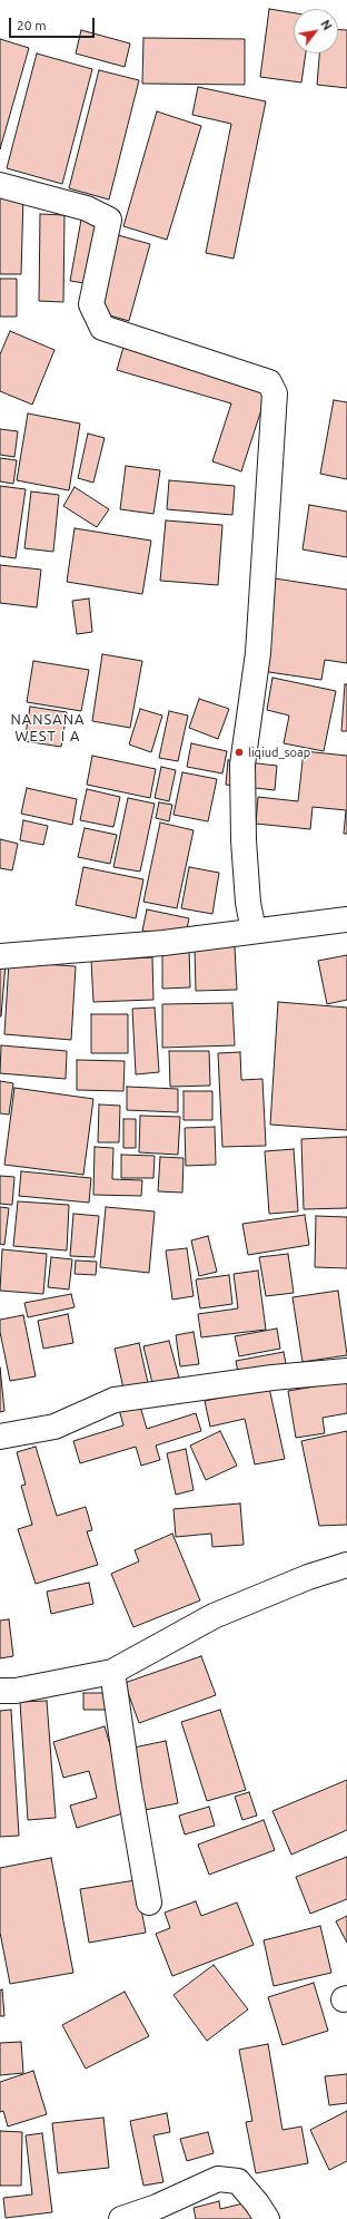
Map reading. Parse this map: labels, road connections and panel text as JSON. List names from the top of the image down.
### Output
{
  "districts": ["NANSANA WEST I A"],
  "places": ["liqiud_soap"],
  "scale_bar": "20 m",
  "north": "top right"
}
